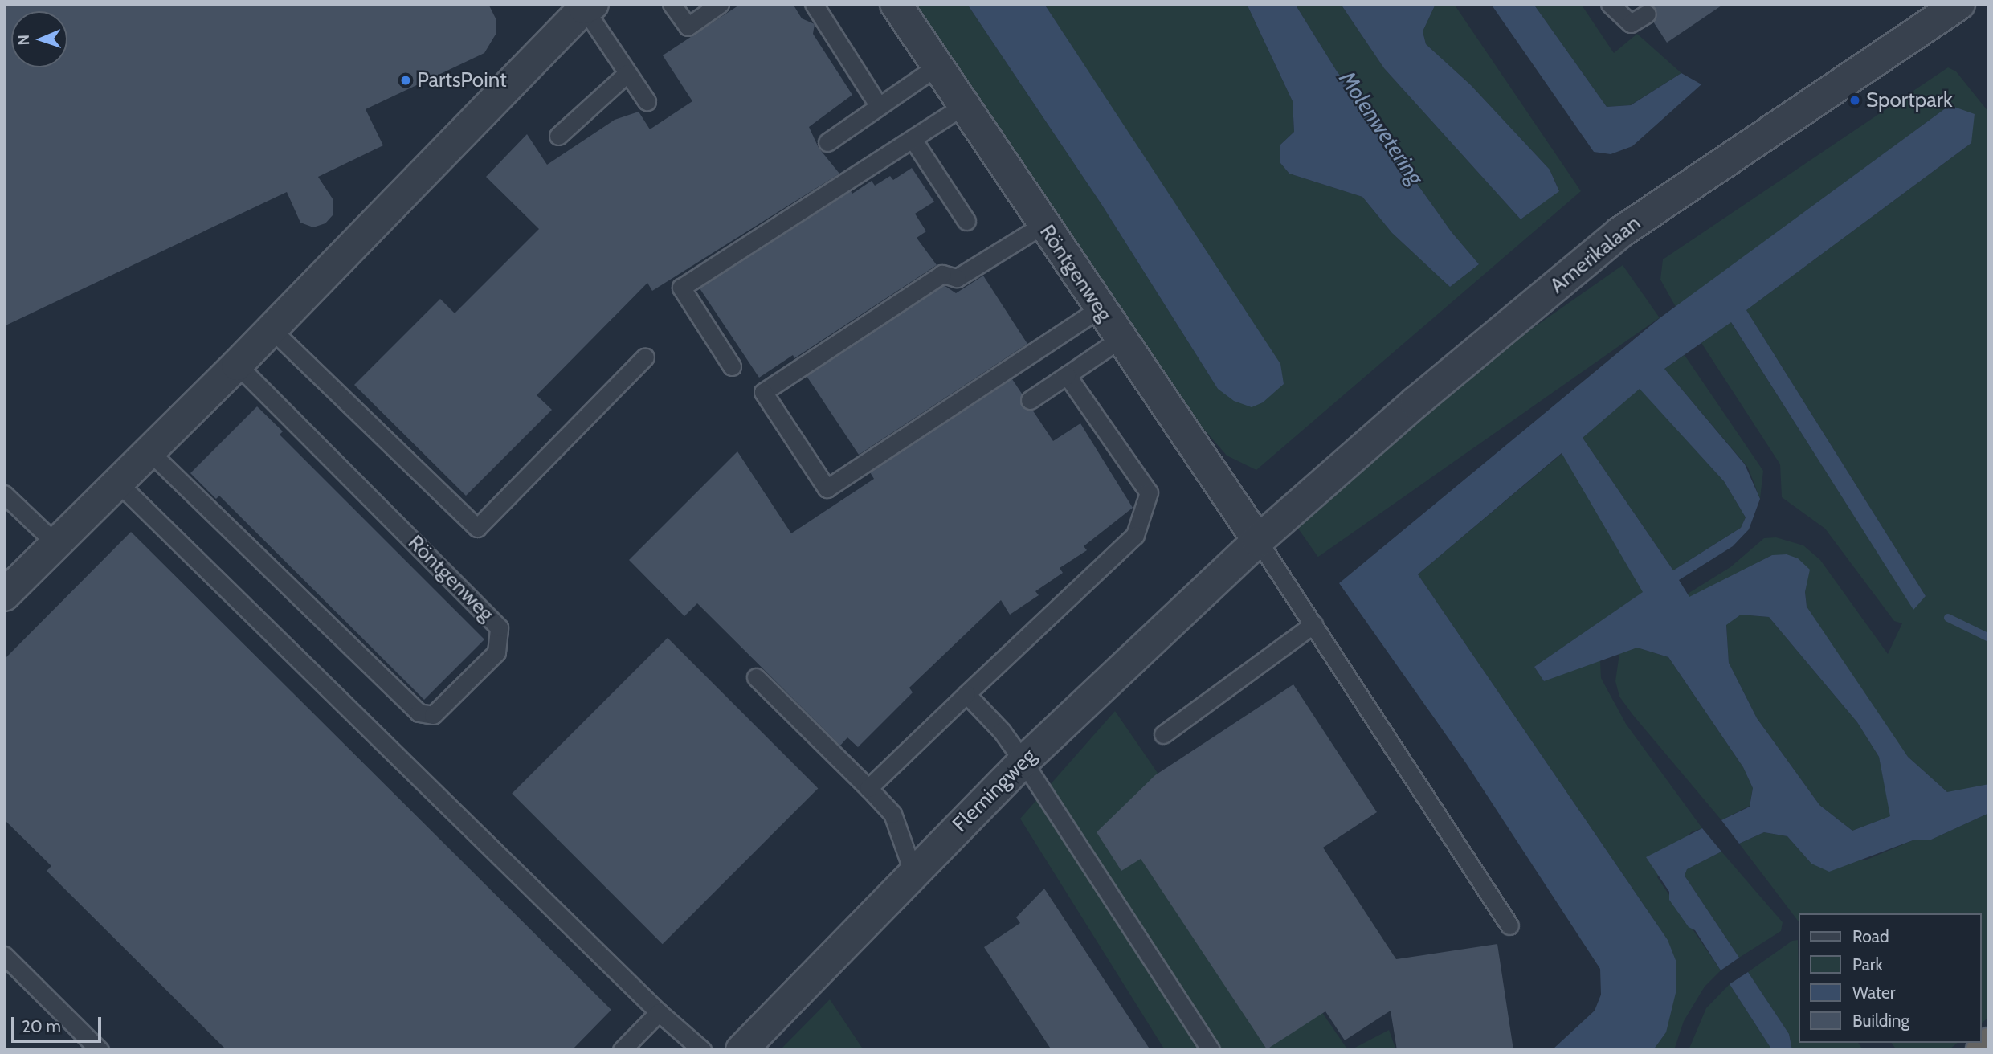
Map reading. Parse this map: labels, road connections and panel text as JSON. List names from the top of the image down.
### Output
{
  "streets": {
    "street": ["Amerikalaan", "Röntgenweg", "Flemingweg"]
  },
  "crossings": [
    ["Amerikalaan", "Röntgenweg"],
    ["Amerikalaan", "Flemingweg"],
    ["Röntgenweg", "Flemingweg"]
  ],
  "water": ["Molenwetering"],
  "places": ["PartsPoint", "Sportpark"],
  "legend": [
    "Road",
    "Park",
    "Water",
    "Building"
  ],
  "scale_bar": "20 m",
  "north": "left"
}
